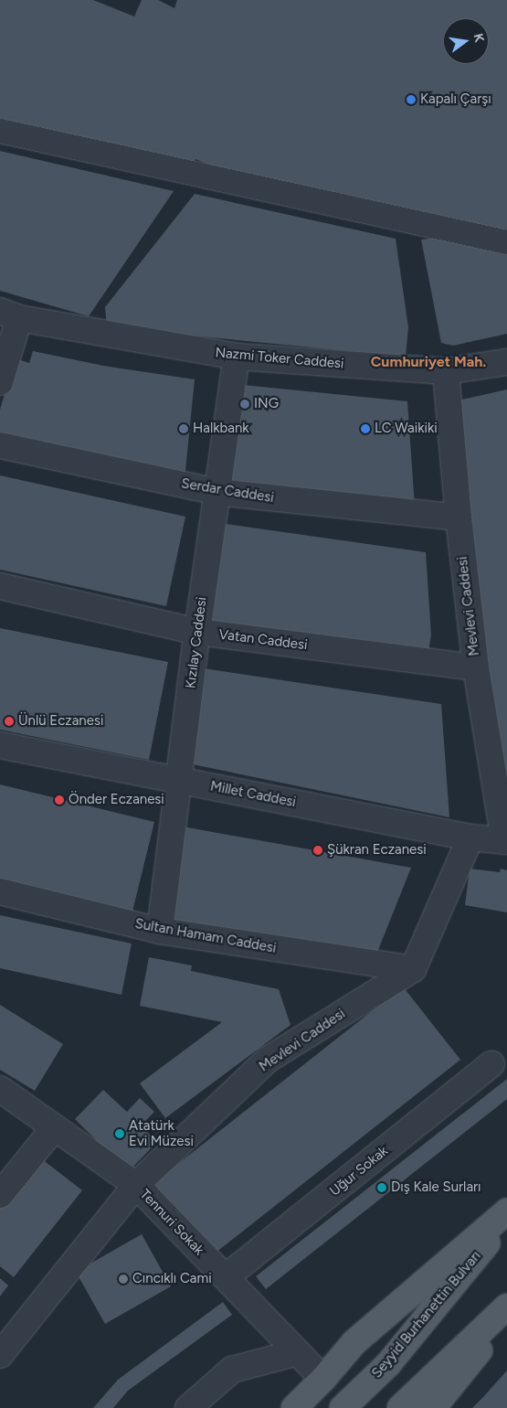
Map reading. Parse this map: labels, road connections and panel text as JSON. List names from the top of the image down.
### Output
{
  "streets": {
    "main road": ["Seyyid Burhanettin Bulvarı"],
    "street": [
      "Nazmi Toker Caddesi",
      "Serdar Caddesi",
      "Mevlevi Caddesi",
      "Vatan Caddesi",
      "Kızılay Caddesi",
      "Millet Caddesi",
      "Sultan Hamam Caddesi",
      "Uğur Sokak",
      "Tennuri Sokak"
    ]
  },
  "crossings": [
    ["Nazmi Toker Caddesi", "Mevlevi Caddesi"],
    ["Nazmi Toker Caddesi", "Kızılay Caddesi"],
    ["Serdar Caddesi", "Mevlevi Caddesi"],
    ["Serdar Caddesi", "Kızılay Caddesi"],
    ["Mevlevi Caddesi", "Vatan Caddesi"],
    ["Mevlevi Caddesi", "Millet Caddesi"],
    ["Mevlevi Caddesi", "Sultan Hamam Caddesi"],
    ["Mevlevi Caddesi", "Tennuri Sokak"],
    ["Vatan Caddesi", "Kızılay Caddesi"],
    ["Kızılay Caddesi", "Millet Caddesi"],
    ["Kızılay Caddesi", "Sultan Hamam Caddesi"],
    ["Uğur Sokak", "Tennuri Sokak"]
  ],
  "districts": ["Cumhuriyet Mah."],
  "places": [
    "Kapalı Çarşı",
    "ING",
    "Halkbank",
    "LC Waikiki",
    "Ünlü Eczanesi",
    "Önder Eczanesi",
    "Şükran Eczanesi",
    "Atatürk Evi Müzesi",
    "Dış Kale Surları",
    "Cıncıklı Cami"
  ],
  "north": "right"
}
